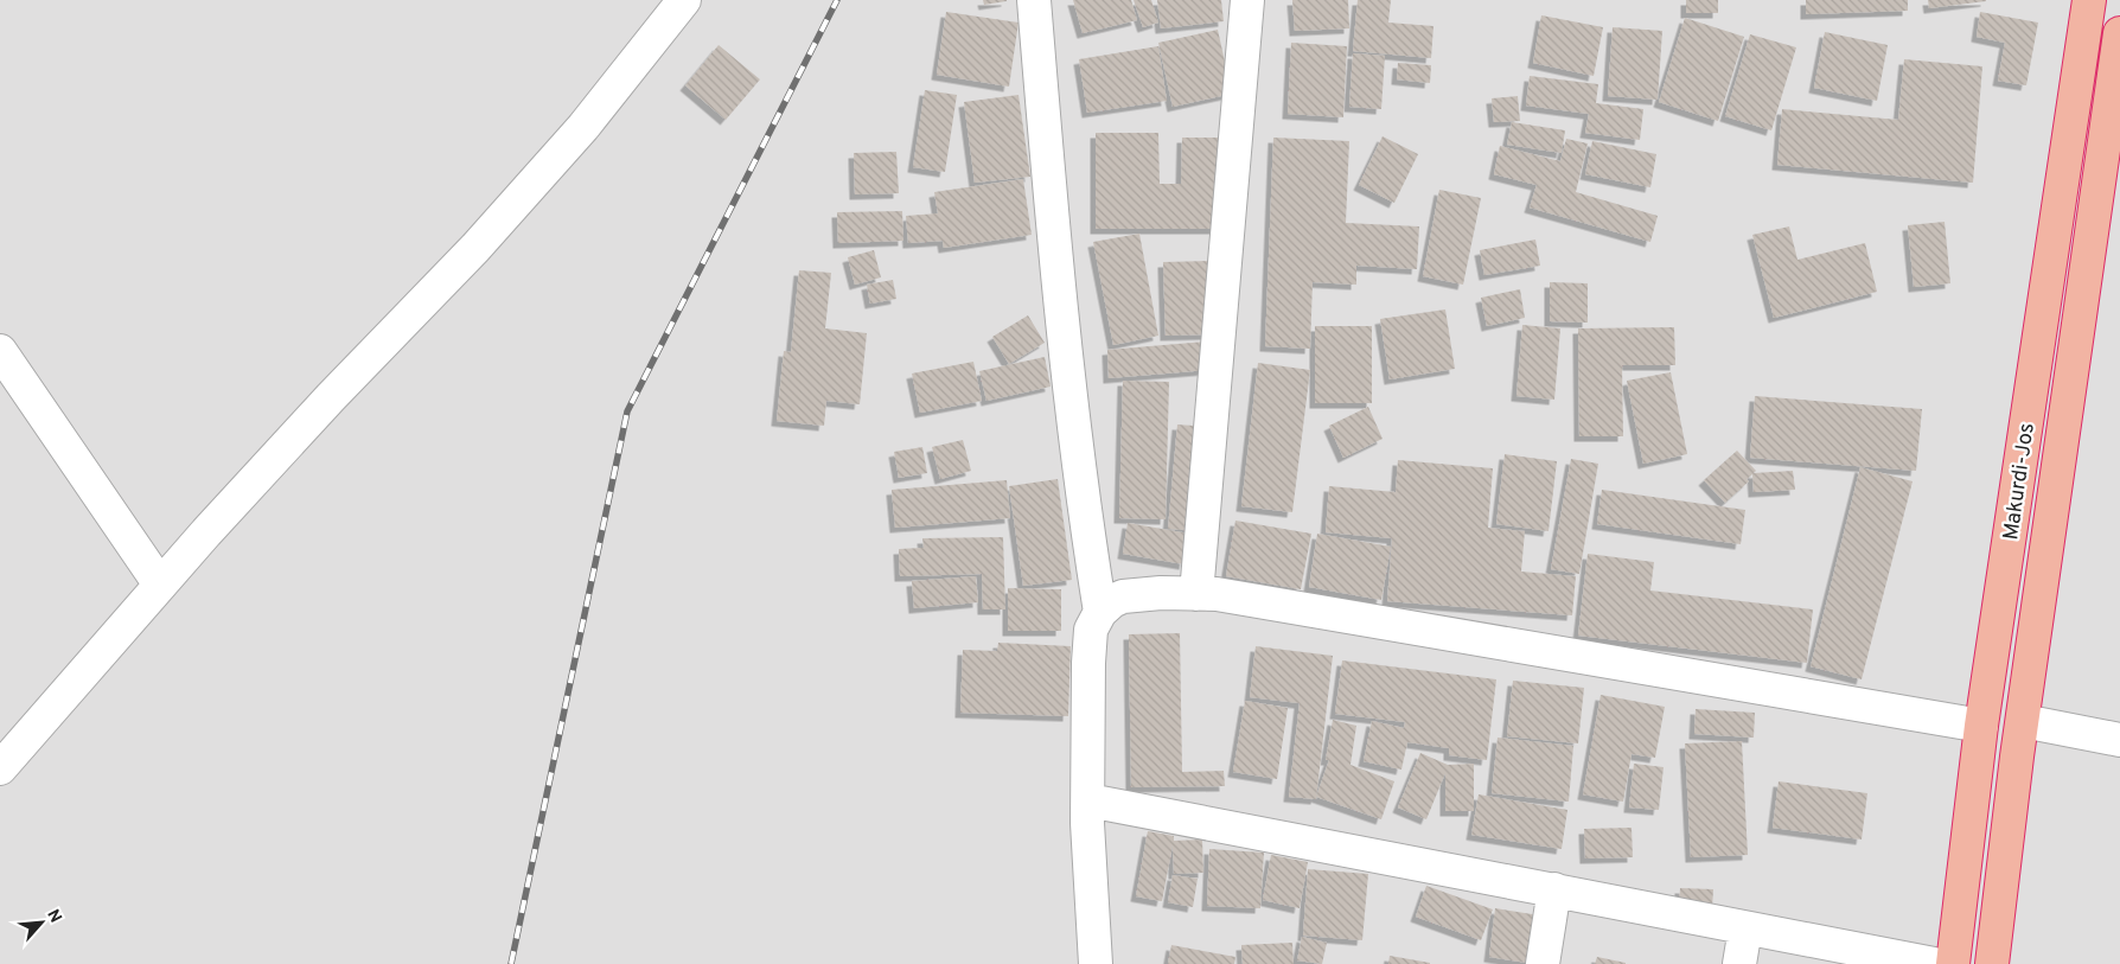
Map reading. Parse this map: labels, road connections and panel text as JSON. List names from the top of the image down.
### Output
{
  "streets": {
    "highway": ["Makurdi-Jos"]
  },
  "north": "top right"
}
